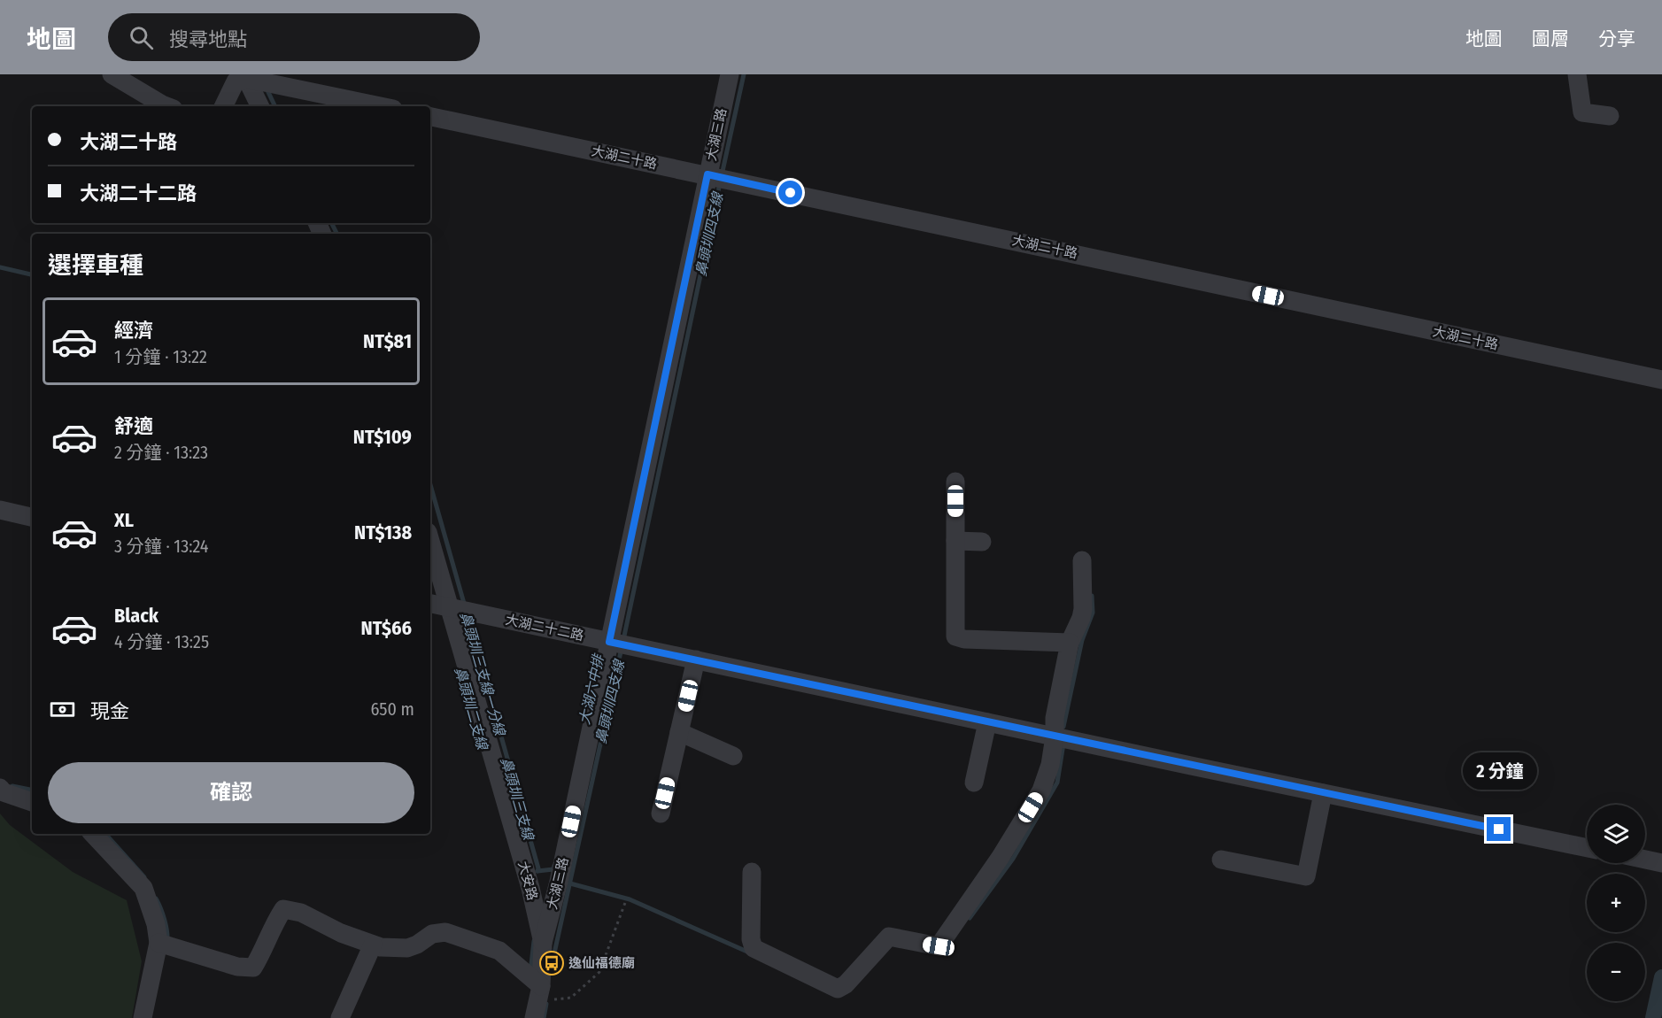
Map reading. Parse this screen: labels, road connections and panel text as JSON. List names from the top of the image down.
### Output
{
  "streets": {
    "street": [
      "大湖三路",
      "大湖二十路",
      "大湖二十二路",
      "大安路"
    ]
  },
  "crossings": [
    ["大湖三路", "大湖二十路"],
    ["大湖三路", "大湖二十二路"],
    ["大湖三路", "大安路"],
    ["大湖二十二路", "大安路"]
  ],
  "water": [
    "鼻頭圳四支線",
    "鼻頭圳三支線一分線",
    "大湖六中排",
    "鼻頭圳二支線",
    "鼻頭圳三支線"
  ],
  "places": {
    "bus stop": ["逸仙福德廟"]
  },
  "page": {
    "header": "地圖",
    "search": "搜尋地點",
    "nav": ["地圖", "圖層", "分享"],
    "banner": ["大湖二十路", "大湖二十二路"],
    "heading": "選擇車種",
    "list": [
      {
        "name": "經濟",
        "note": "1 分鐘 · 13:22",
        "value": "NT$81"
      },
      {
        "name": "舒適",
        "note": "2 分鐘 · 13:23",
        "value": "NT$109"
      },
      {
        "name": "XL",
        "note": "3 分鐘 · 13:24",
        "value": "NT$138"
      },
      {
        "name": "Black",
        "note": "4 分鐘 · 13:25",
        "value": "NT$66"
      }
    ],
    "pay": ["現金", "650 m"],
    "buttons": "確認",
    "bubble": "2 分鐘",
    "map_buttons": ["+", "−"]
  }
}
